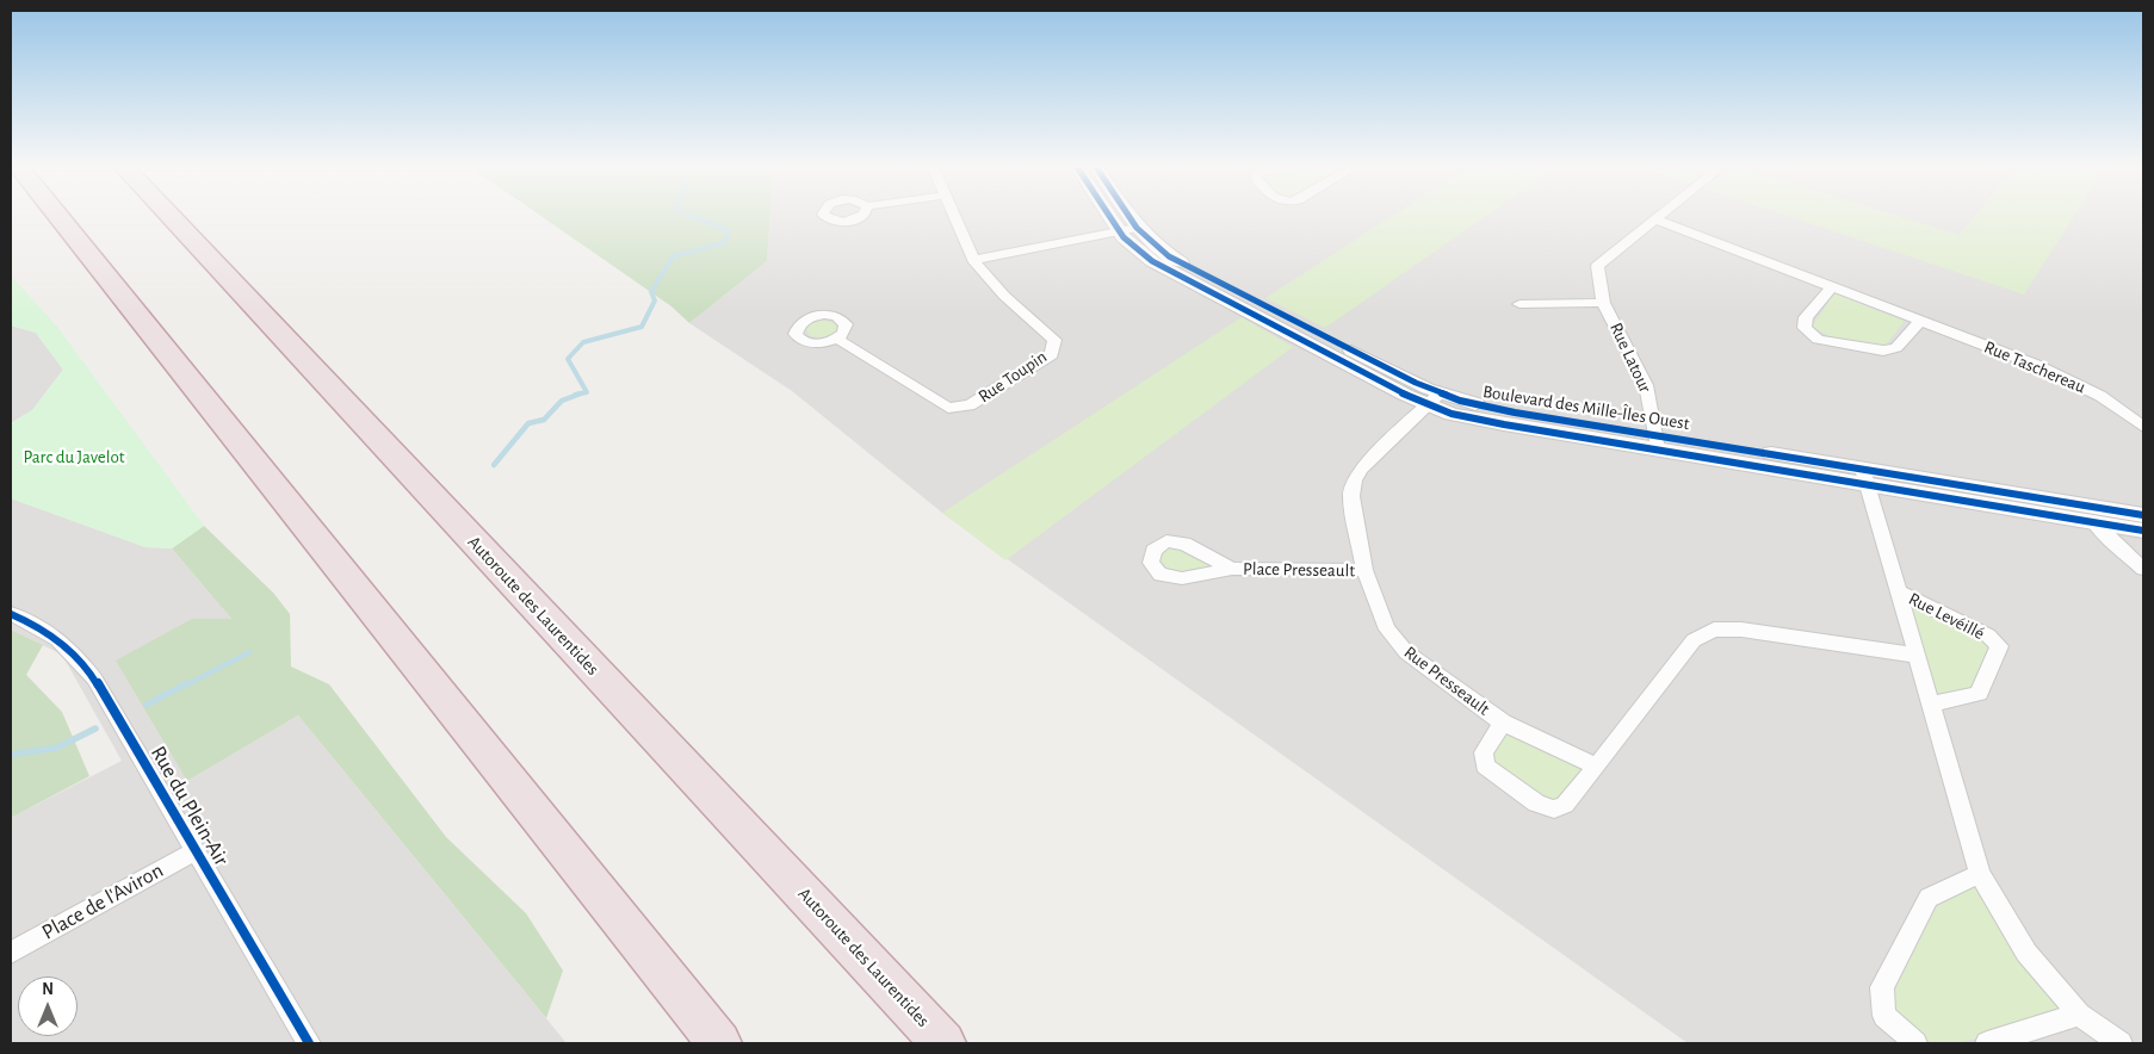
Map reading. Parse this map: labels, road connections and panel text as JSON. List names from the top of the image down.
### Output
{
  "streets": {
    "highway": ["Autoroute des Laurentides"],
    "street": [
      "Rue Latour",
      "Rue Taschereau",
      "Rue Toupin",
      "Boulevard des Mille-Îles Ouest",
      "Place Presseault",
      "Rue Levéillé",
      "Rue Presseault",
      "Rue du Plein-Air",
      "Place de l'Aviron"
    ]
  },
  "crossings": [
    ["Rue Latour", "Rue Taschereau"],
    ["Rue Latour", "Boulevard des Mille-Îles Ouest"],
    ["Boulevard des Mille-Îles Ouest", "Rue Levéillé"],
    ["Boulevard des Mille-Îles Ouest", "Rue Presseault"],
    ["Place Presseault", "Rue Presseault"],
    ["Rue Levéillé", "Rue Presseault"],
    ["Rue du Plein-Air", "Place de l'Aviron"]
  ],
  "parks": ["Parc du Javelot"],
  "north": "top"
}
